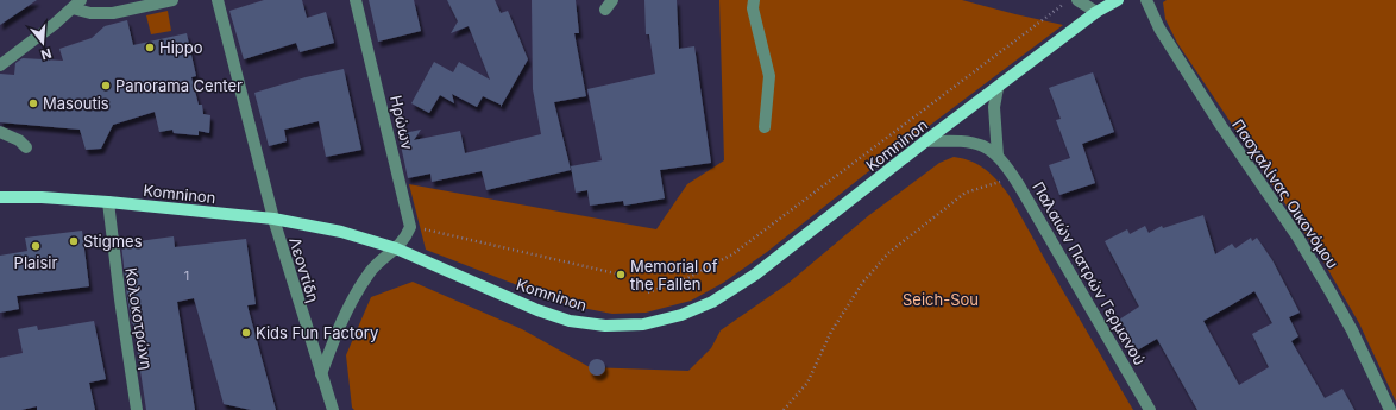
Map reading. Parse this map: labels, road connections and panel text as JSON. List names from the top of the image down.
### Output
{
  "streets": {
    "main road": ["Komninon"],
    "street": [
      "Ηρώων",
      "Πασχαλίνας Οικονόμου",
      "Λεοντίδη",
      "Παλαιών Πατρών Γερμανού",
      "Κολοκοτρώνη"
    ]
  },
  "crossings": [
    ["Komninon", "Λεοντίδη"],
    ["Komninon", "Κολοκοτρώνη"]
  ],
  "parks": ["Seich-Sou"],
  "places": [
    "Hippo",
    "Panorama Center",
    "Masoutis",
    "Stigmes",
    "Plaisir",
    "Memorial of the Fallen",
    "Kids Fun Factory"
  ],
  "house_numbers": ["1"],
  "north": "bottom"
}
